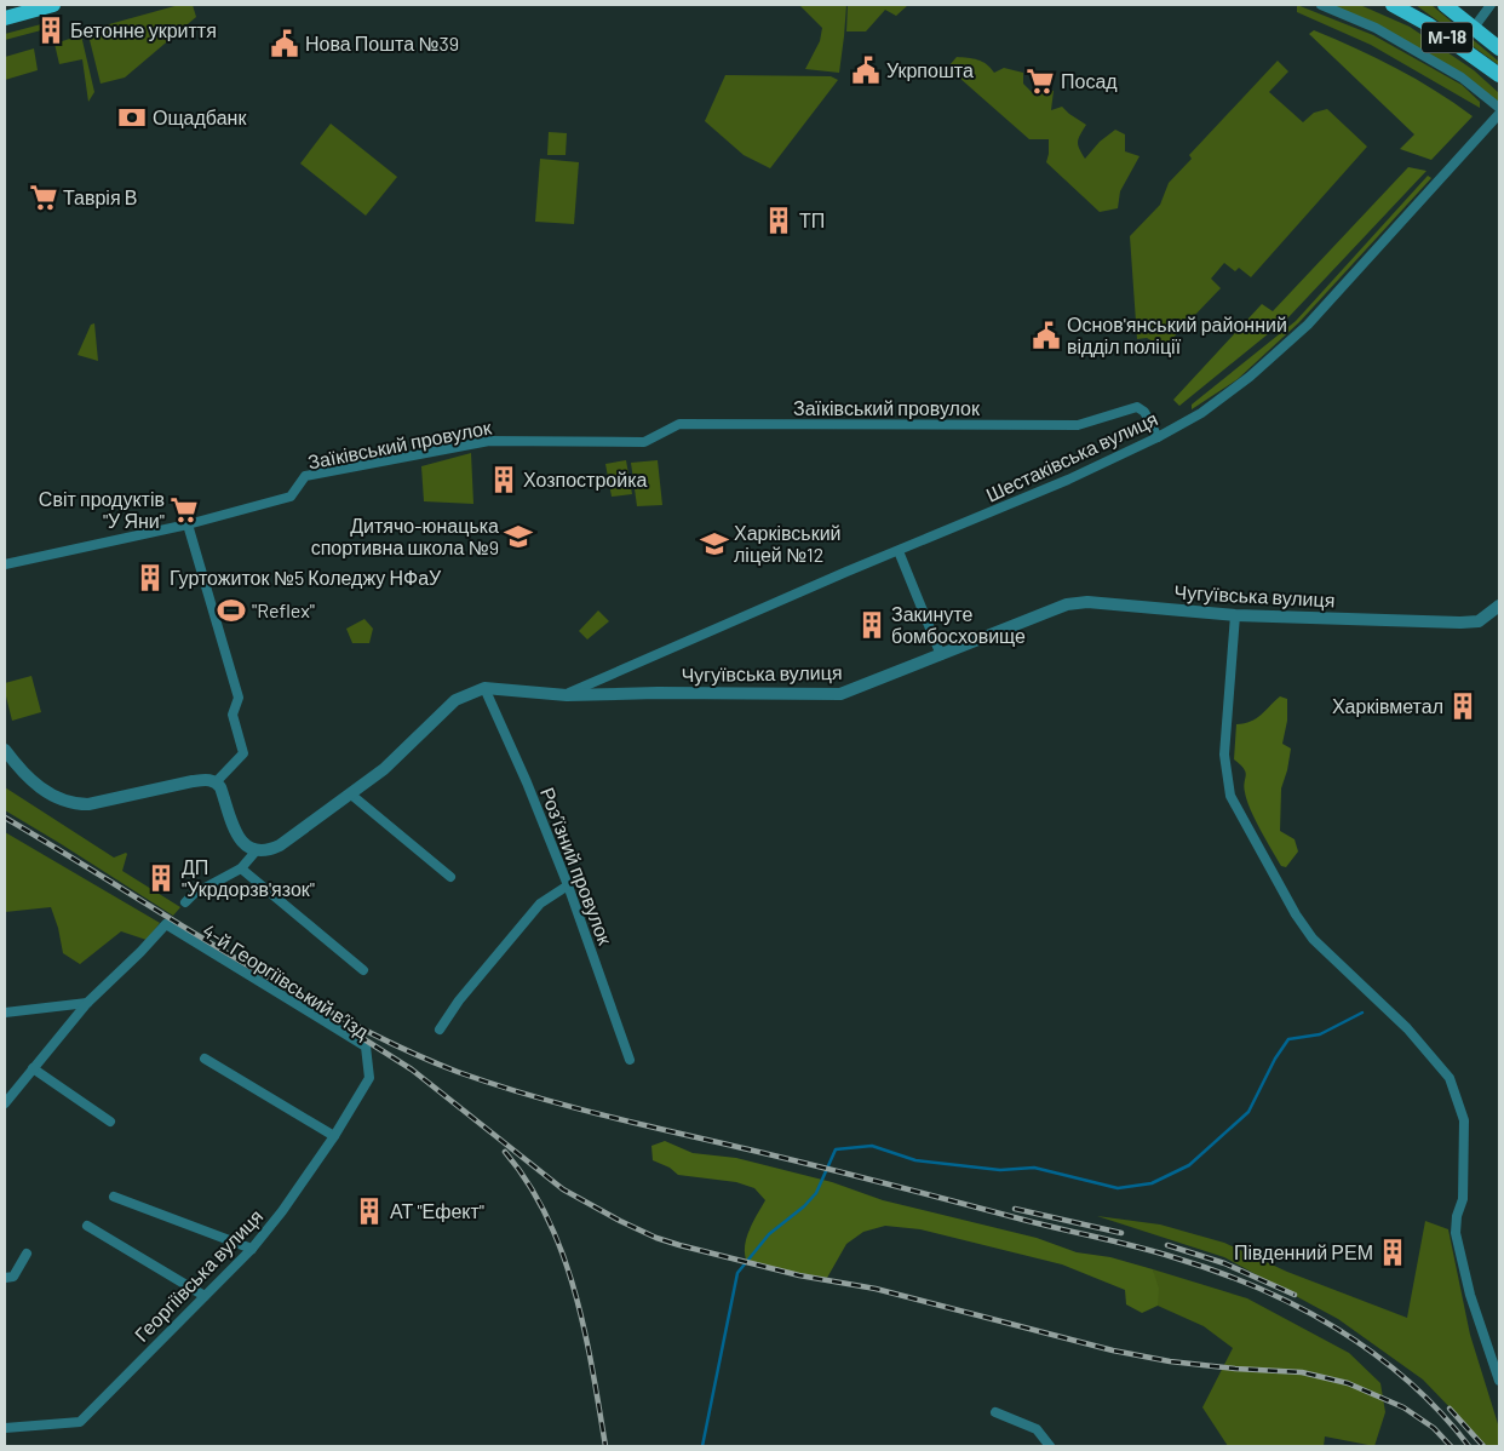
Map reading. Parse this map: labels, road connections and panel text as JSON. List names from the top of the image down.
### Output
{
  "streets": {
    "main road": ["М-18"],
    "street": [
      "Заїківський провулок",
      "Шестаківська вулиця",
      "Чугуївська вулиця",
      "Роз’їзний провулок",
      "4-й Георгіївський в’їзд",
      "Георгіївська вулиця"
    ]
  },
  "crossings": [
    ["Заїківський провулок", "Шестаківська вулиця"],
    ["Шестаківська вулиця", "Чугуївська вулиця"],
    ["Чугуївська вулиця", "Роз’їзний провулок"],
    ["4-й Георгіївський в’їзд", "Георгіївська вулиця"]
  ],
  "places": {
    "building": [
      "Бетонне укриття",
      "ТП",
      "Хозпостройка",
      "Гуртожиток №5 Коледжу НФаУ",
      "Закинуте бомбосховище",
      "Харківметал",
      "ДП \"Укрдорзв'язок\"",
      "АТ \"Ефект\"",
      "Південний РЕМ"
    ],
    "public building": ["Нова Пошта №39", "Укрпошта", "Основ'янський районний відділ поліції"],
    "supermarket": ["Посад", "Таврія В", "Світ продуктів \"У Яни\""],
    "bank": ["Ощадбанк"],
    "school or university": ["Дитячо-юнацька спортивна школа №9", "Харківський ліцей №12"],
    "sports": ["\"Reflex\""]
  }
}
